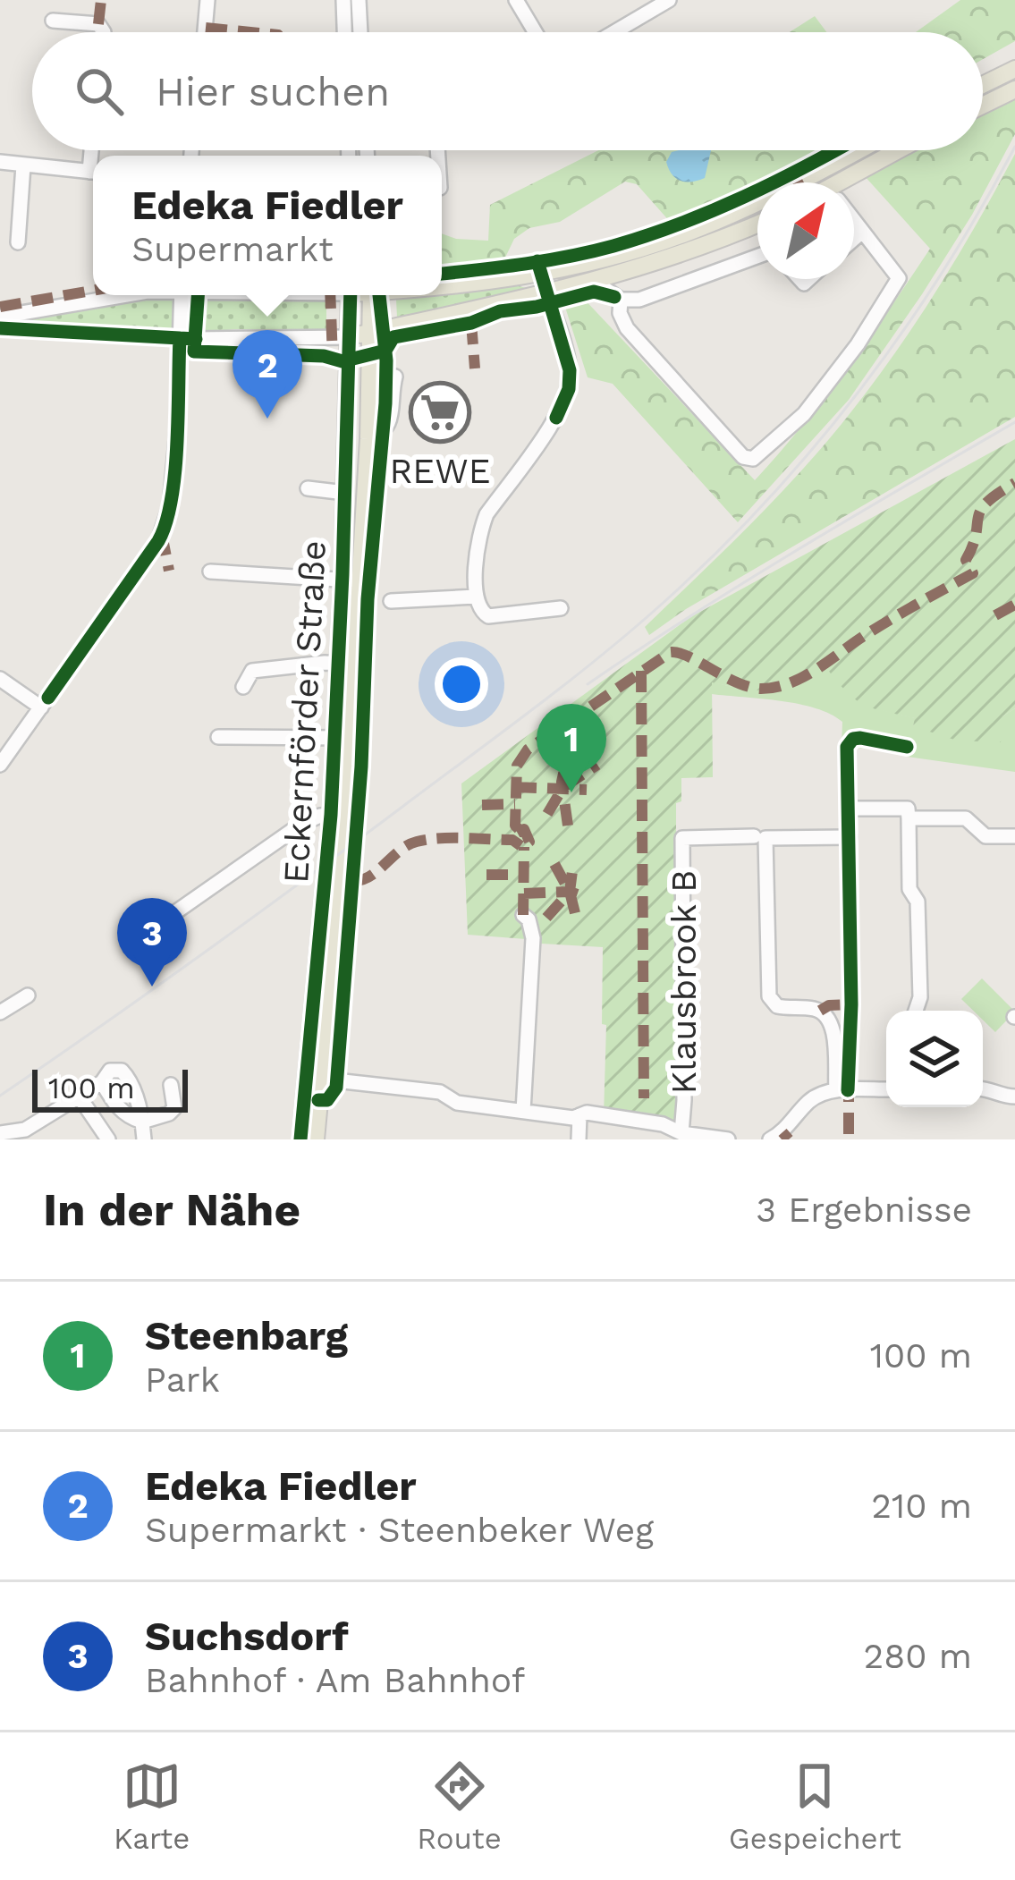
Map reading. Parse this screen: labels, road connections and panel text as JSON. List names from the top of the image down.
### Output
{
  "streets": {
    "main road": ["Eckernförder Straße"],
    "street": ["Klausbrook B"]
  },
  "places": {
    "supermarket": ["REWE"]
  },
  "scale_bar": "100 m",
  "north": "top right",
  "page": {
    "search": "Hier suchen",
    "popup": ["Edeka Fiedler", "Supermarkt"],
    "pins": ["2", "1", "3"],
    "scale": "100 m",
    "heading": ["In der Nähe", "3 Ergebnisse"],
    "list": [
      {
        "mark": "1",
        "name": "Steenbarg",
        "note": "Park",
        "value": "100 m"
      },
      {
        "mark": "2",
        "name": "Edeka Fiedler",
        "note": "Supermarkt · Steenbeker Weg",
        "value": "210 m"
      },
      {
        "mark": "3",
        "name": "Suchsdorf",
        "note": "Bahnhof · Am Bahnhof",
        "value": "280 m"
      }
    ],
    "nav": ["Karte", "Route", "Gespeichert"]
  }
}
